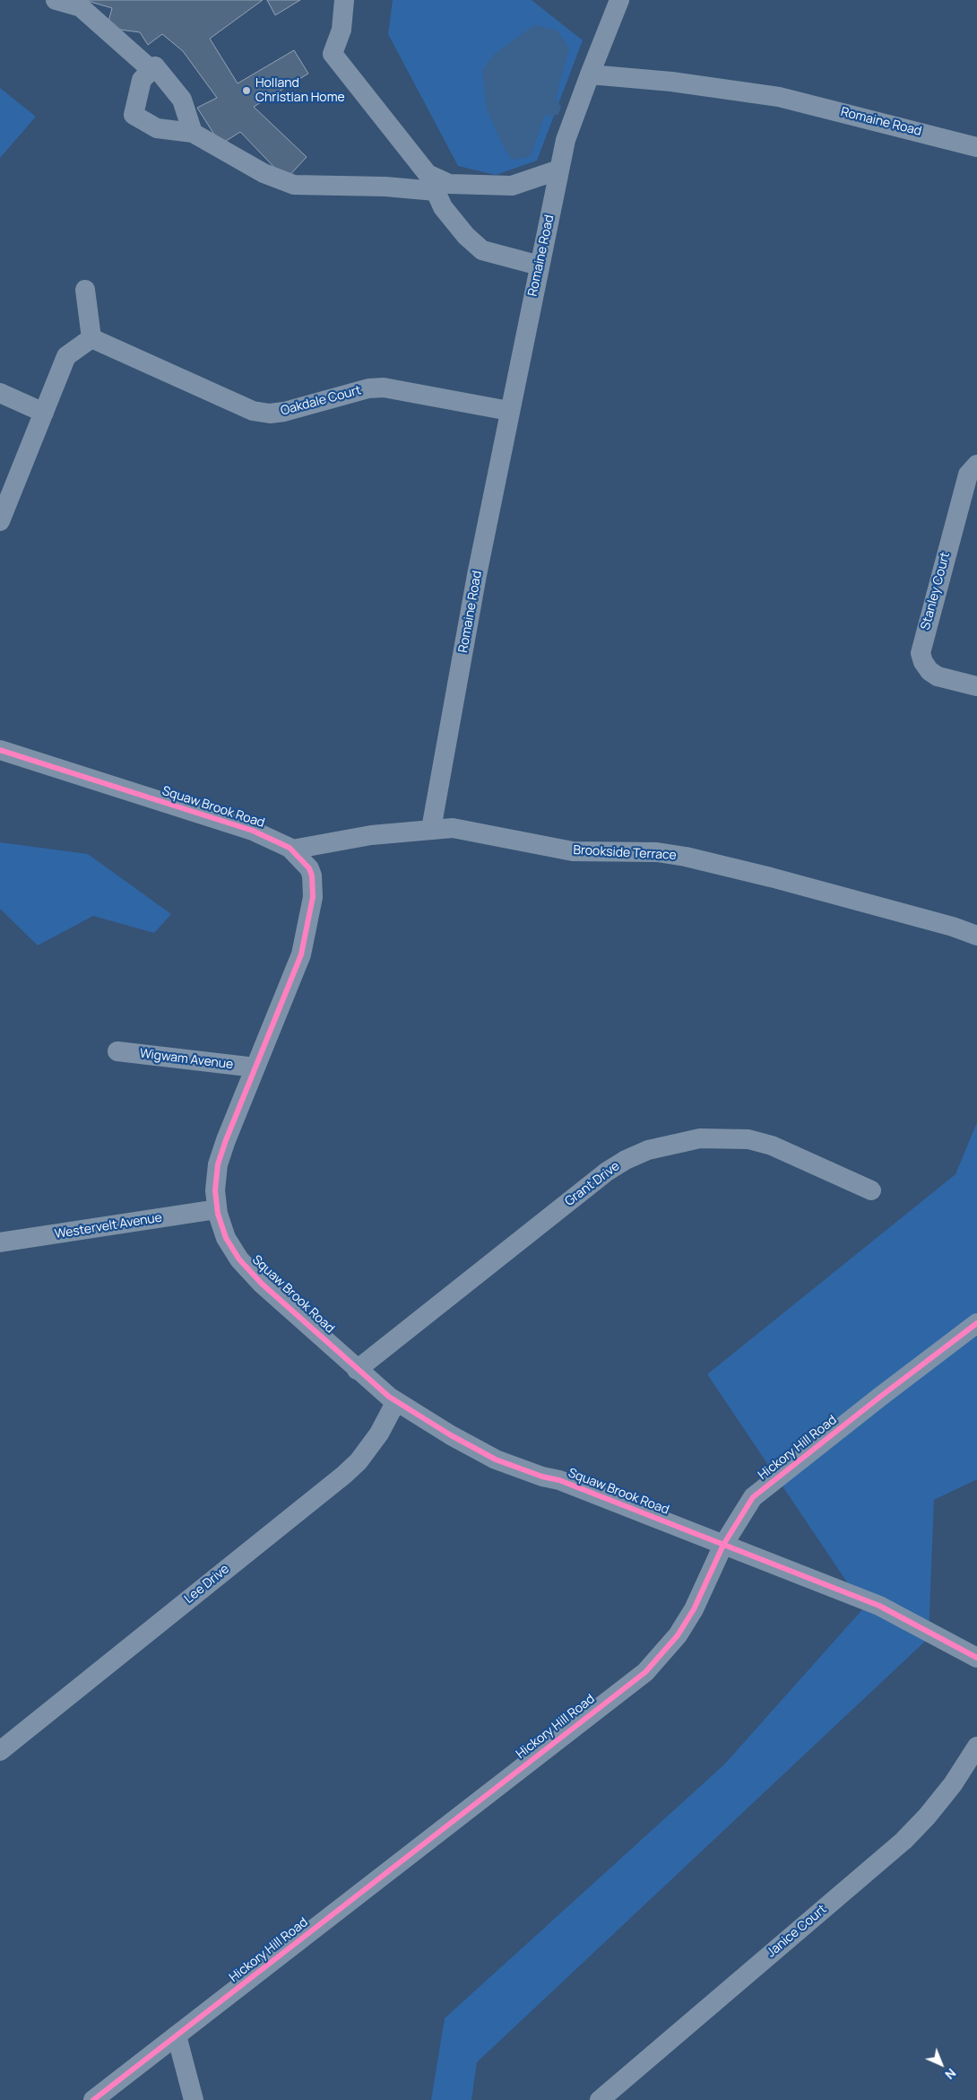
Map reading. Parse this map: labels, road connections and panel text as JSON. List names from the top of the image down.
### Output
{
  "streets": {
    "street": [
      "Romaine Road",
      "Oakdale Court",
      "Stanley Court",
      "Squaw Brook Road",
      "Brookside Terrace",
      "Wigwam Avenue",
      "Grant Drive",
      "Westervelt Avenue",
      "Hickory Hill Road",
      "Lee Drive",
      "Janice Court"
    ]
  },
  "crossings": [
    ["Romaine Road", "Oakdale Court"],
    ["Romaine Road", "Brookside Terrace"],
    ["Squaw Brook Road", "Brookside Terrace"],
    ["Squaw Brook Road", "Wigwam Avenue"],
    ["Squaw Brook Road", "Grant Drive"],
    ["Squaw Brook Road", "Westervelt Avenue"],
    ["Squaw Brook Road", "Hickory Hill Road"],
    ["Squaw Brook Road", "Lee Drive"]
  ],
  "places": ["Holland Christian Home"],
  "north": "bottom right"
}
